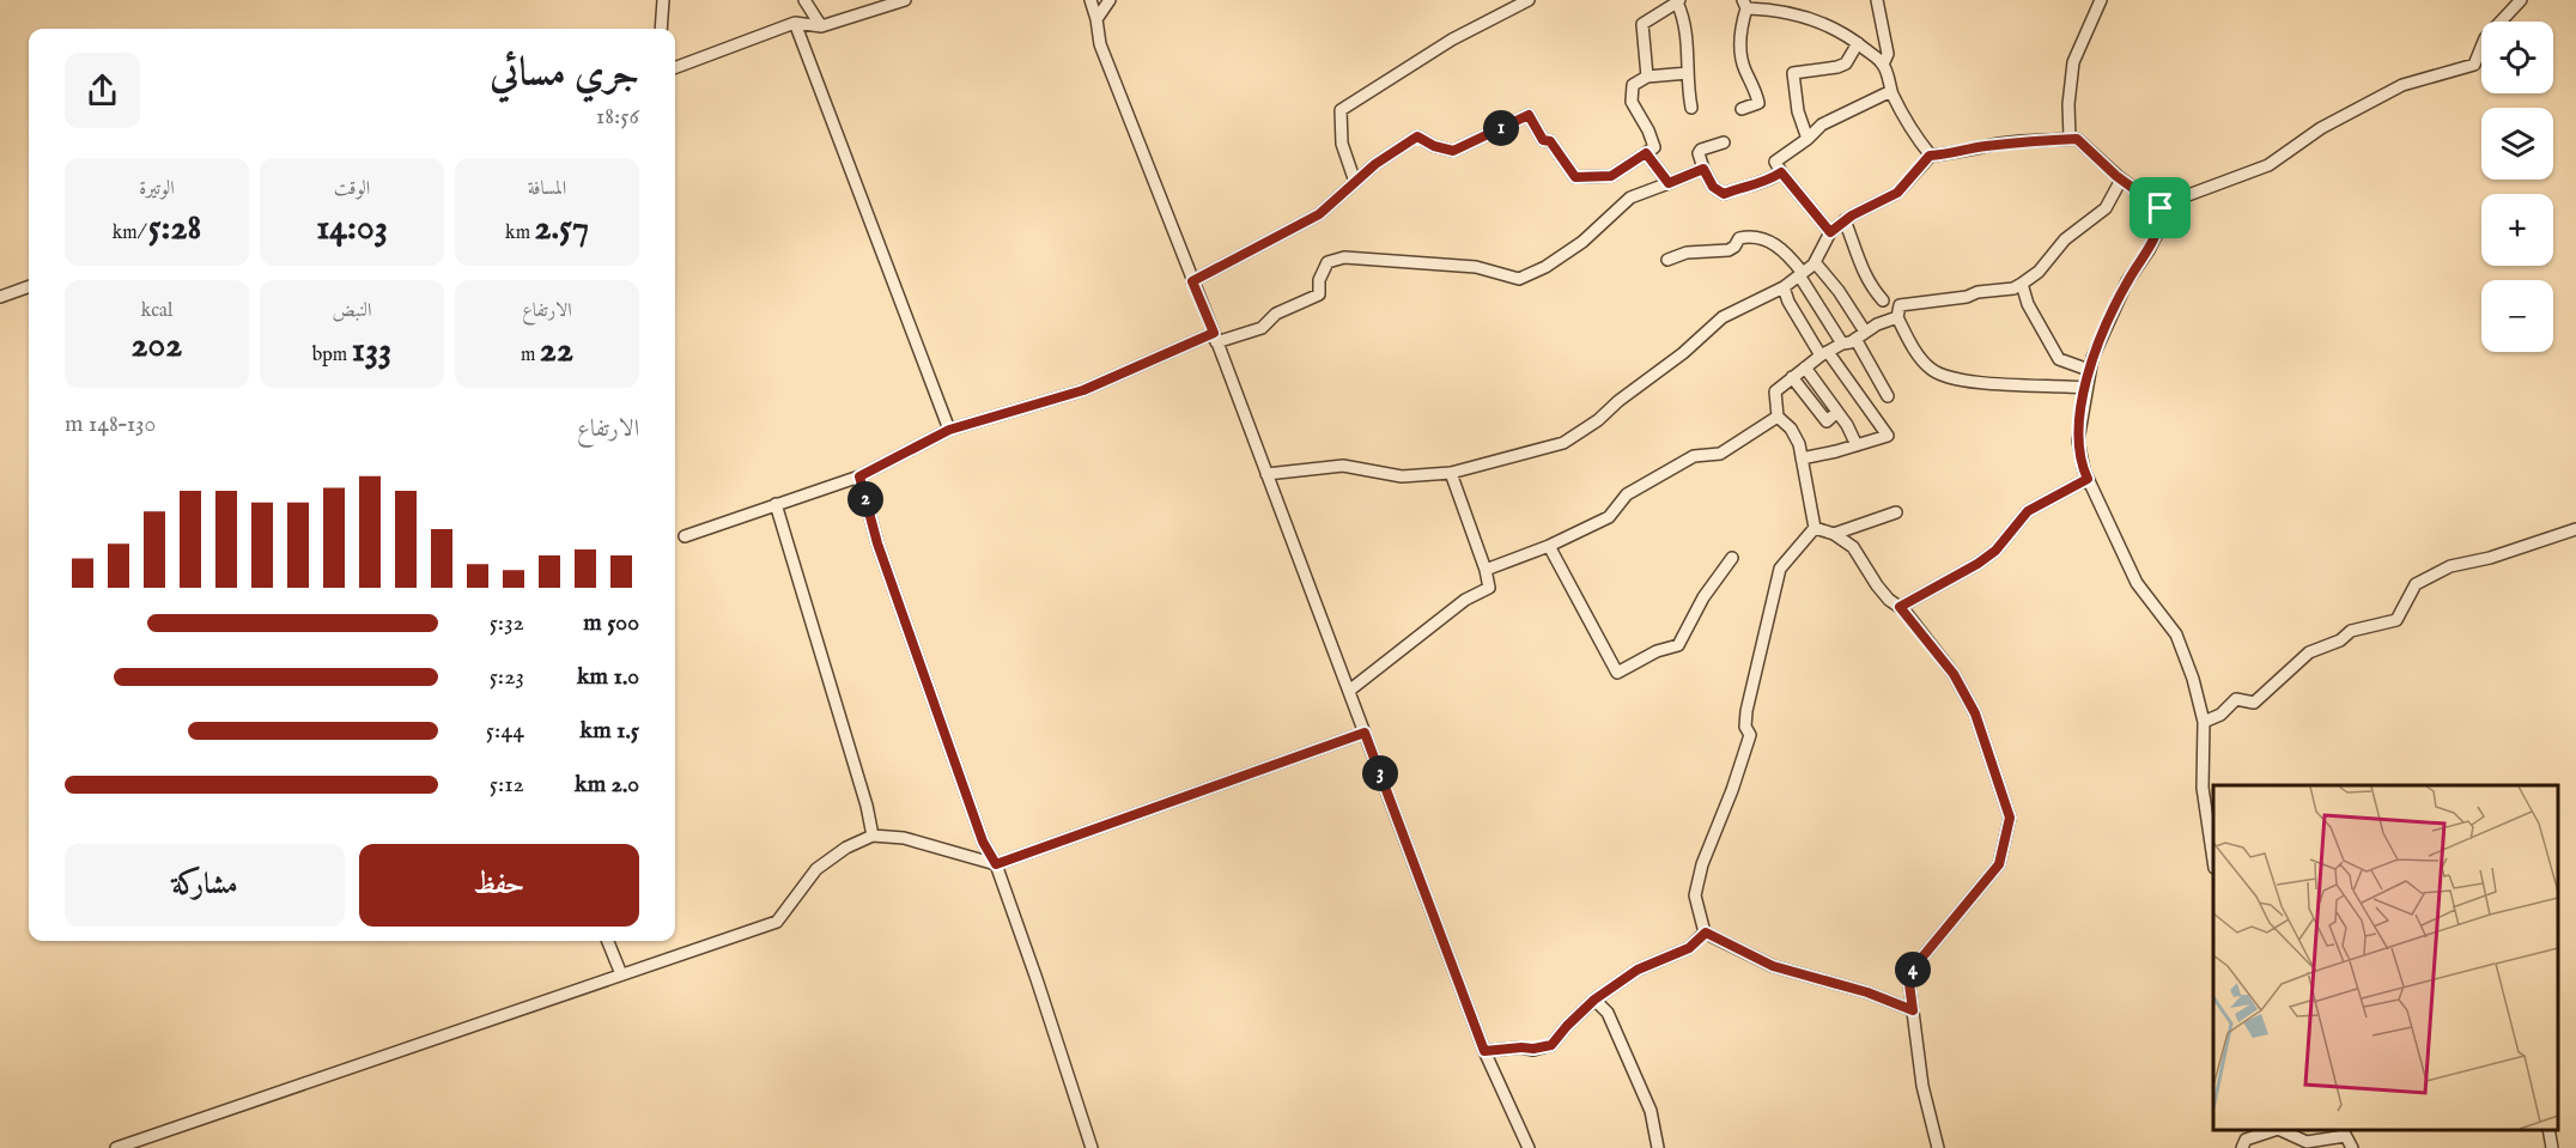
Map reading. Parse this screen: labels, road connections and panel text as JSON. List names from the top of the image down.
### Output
{
  "page": {
    "map_buttons": ["+", "−"],
    "heading": ["جري مسائي", "18:56"],
    "pins": [
      "1",
      "2",
      "3",
      "4"
    ],
    "stats": [
      ["المسافة", "2.57 km"],
      ["الوقت", "14:03"],
      ["الوتيرة", "5:28 /km"],
      ["الارتفاع", "22 m"],
      ["النبض", "133 bpm"],
      ["kcal", "202"]
    ],
    "chart": ["الارتفاع", "130–148 m"],
    "list": [
      {
        "name": "500 m",
        "note": "5:32"
      },
      {
        "name": "1.0 km",
        "note": "5:23"
      },
      {
        "name": "1.5 km",
        "note": "5:44"
      },
      {
        "name": "2.0 km",
        "note": "5:12"
      }
    ],
    "buttons": ["حفظ", "مشاركة"]
  }
}
